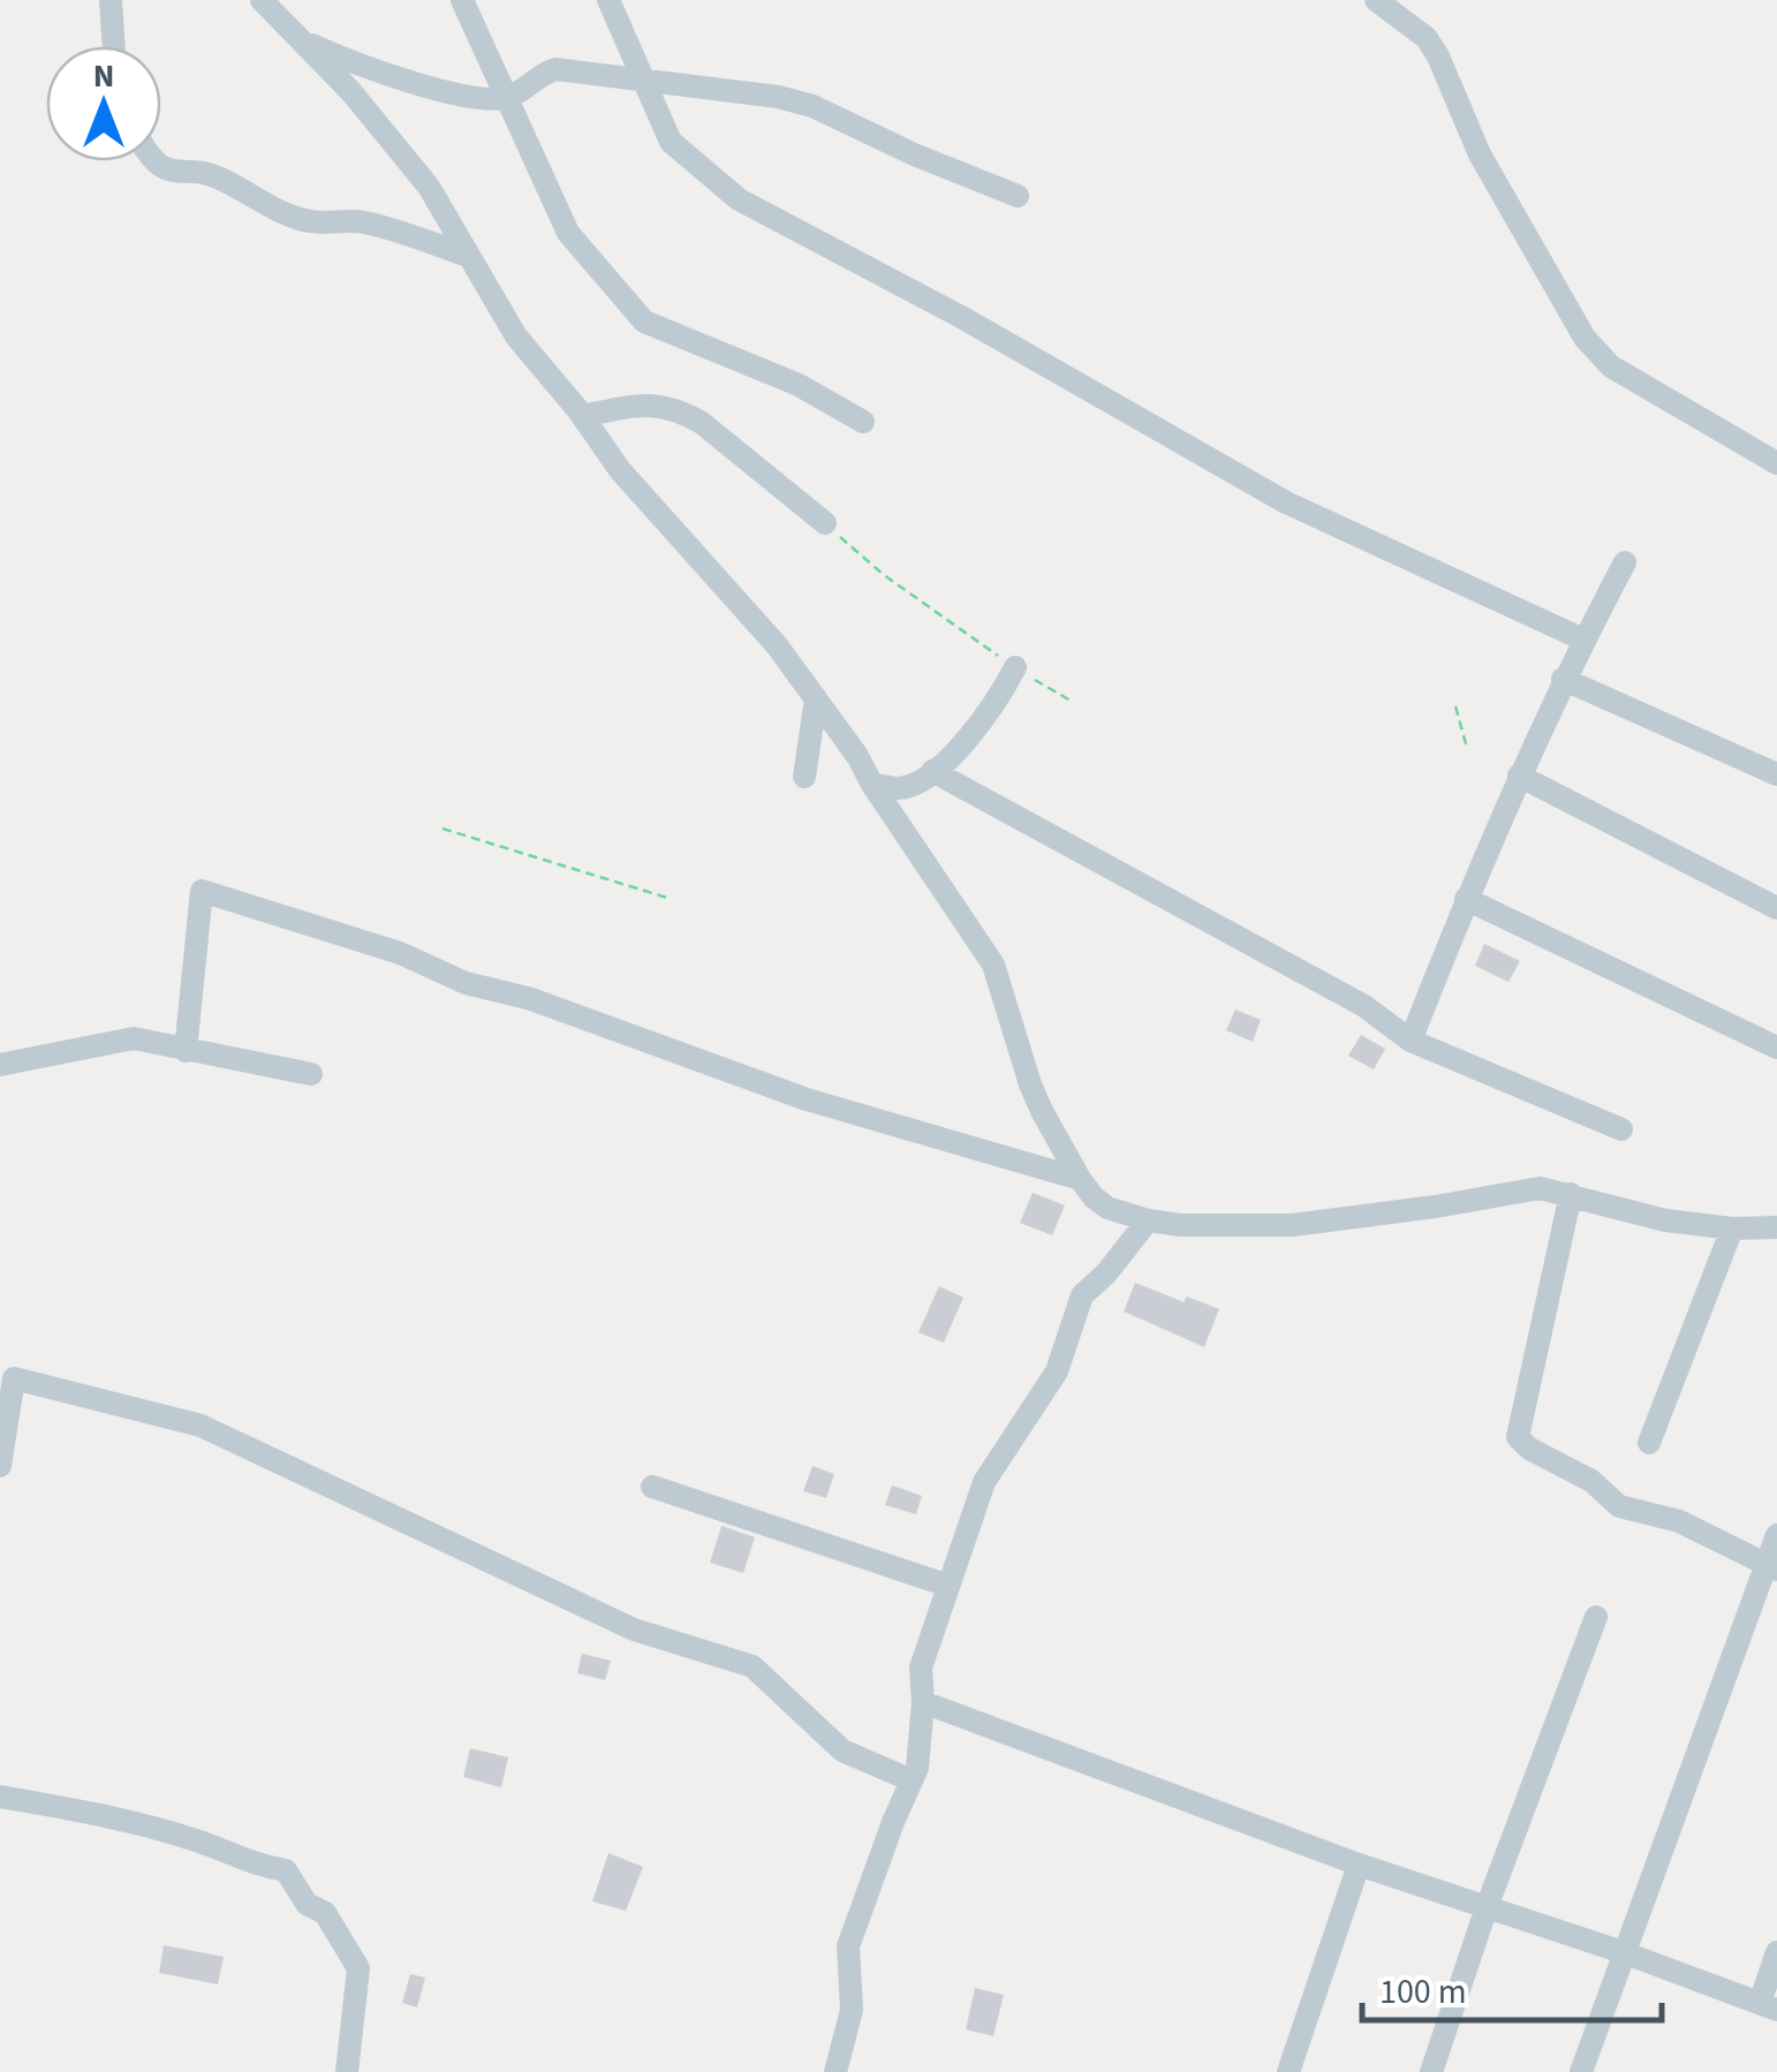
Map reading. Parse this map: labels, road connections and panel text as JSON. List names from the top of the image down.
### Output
{
  "scale_bar": "100 m",
  "north": "top"
}
